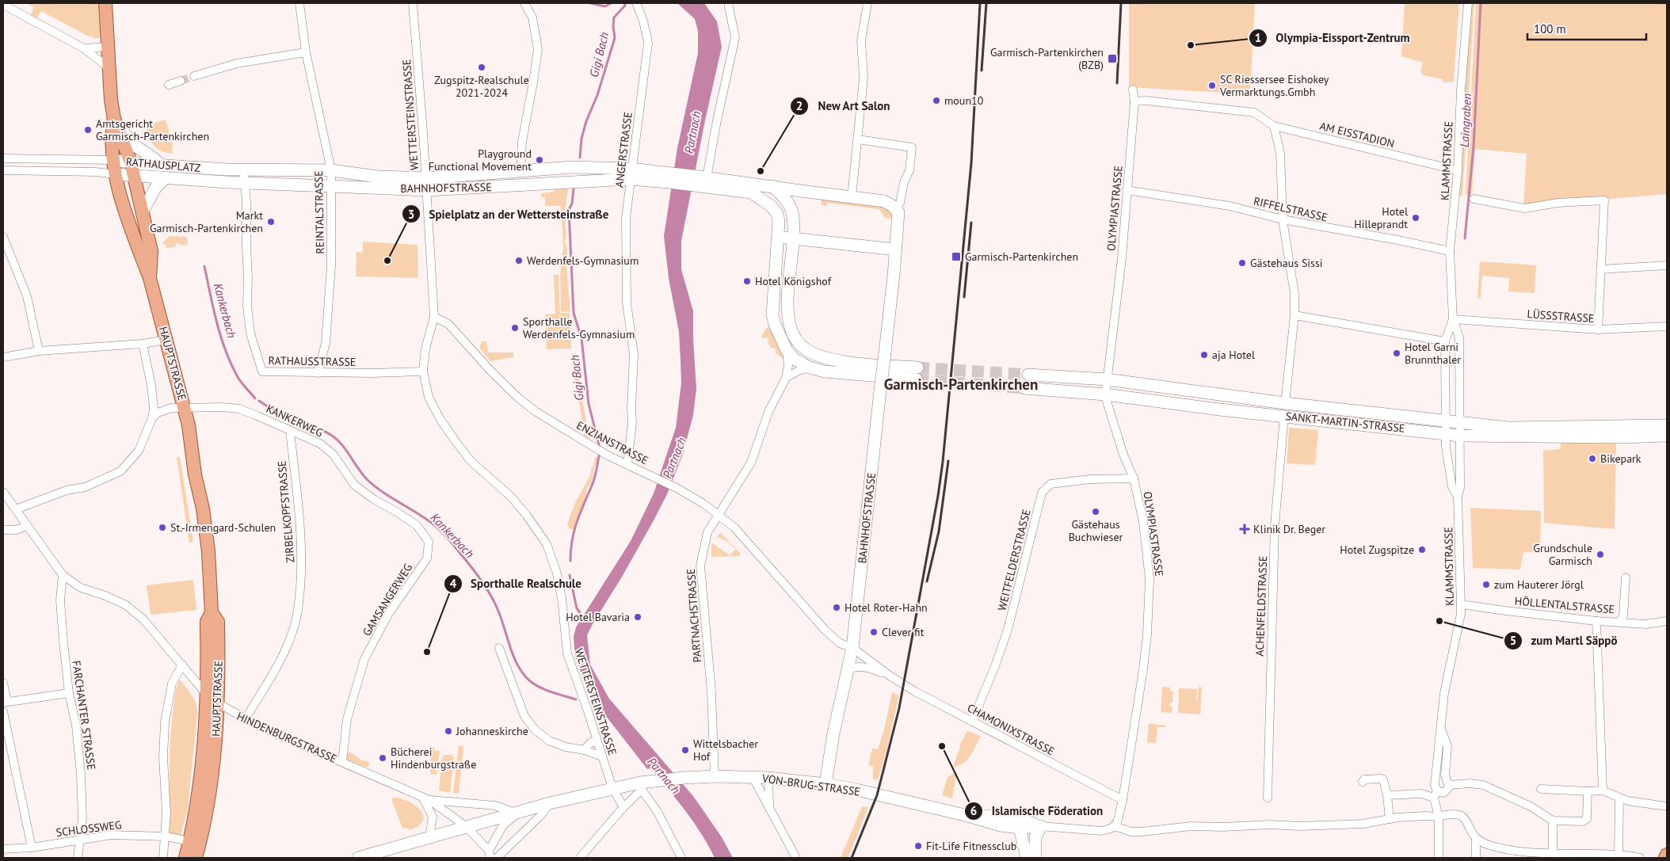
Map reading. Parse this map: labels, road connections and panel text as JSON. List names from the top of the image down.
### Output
{
  "streets": {
    "main road": [
      "RATHAUSPLATZ",
      "BAHNHOFSTRASSE",
      "HAUPTSTRASSE",
      "SANKT-MARTIN-STRASSE",
      "VON-BRUG-STRASSE"
    ],
    "street": [
      "WETTERSTEINSTRASSE",
      "AM EISSTADION",
      "ANGERSTRASSE",
      "KLAMMSTRASSE",
      "OLYMPIASTRASSE",
      "RIFFELSTRASSE",
      "REINTALSTRASSE",
      "LÜSSSTRASSE",
      "RATHAUSSTRASSE",
      "KANKERWEG",
      "ENZIANSTRASSE",
      "ZIRBELKOPFSTRASSE",
      "WEITFELDERSTRASSE",
      "GAMSANGERWEG",
      "HÖLLENTALSTRASSE",
      "ACHENFELDSTRASSE",
      "PARTNACHSTRASSE",
      "FARCHANTER STRASSE",
      "CHAMONIXSTRASSE",
      "HINDENBURGSTRASSE",
      "SCHLOSSWEG"
    ]
  },
  "crossings": [
    ["WETTERSTEINSTRASSE", "BAHNHOFSTRASSE"],
    ["WETTERSTEINSTRASSE", "RATHAUSSTRASSE"],
    ["WETTERSTEINSTRASSE", "ENZIANSTRASSE"],
    ["AM EISSTADION", "KLAMMSTRASSE"],
    ["AM EISSTADION", "OLYMPIASTRASSE"],
    ["ANGERSTRASSE", "BAHNHOFSTRASSE"],
    ["ANGERSTRASSE", "ENZIANSTRASSE"],
    ["KLAMMSTRASSE", "RIFFELSTRASSE"],
    ["KLAMMSTRASSE", "LÜSSSTRASSE"],
    ["KLAMMSTRASSE", "SANKT-MARTIN-STRASSE"],
    ["KLAMMSTRASSE", "HÖLLENTALSTRASSE"],
    ["RATHAUSPLATZ", "BAHNHOFSTRASSE"],
    ["RATHAUSPLATZ", "RATHAUSSTRASSE"],
    ["RATHAUSPLATZ", "HAUPTSTRASSE"],
    ["BAHNHOFSTRASSE", "REINTALSTRASSE"],
    ["BAHNHOFSTRASSE", "RATHAUSSTRASSE"],
    ["BAHNHOFSTRASSE", "HAUPTSTRASSE"],
    ["BAHNHOFSTRASSE", "ENZIANSTRASSE"],
    ["BAHNHOFSTRASSE", "CHAMONIXSTRASSE"],
    ["BAHNHOFSTRASSE", "VON-BRUG-STRASSE"],
    ["OLYMPIASTRASSE", "RIFFELSTRASSE"],
    ["OLYMPIASTRASSE", "SANKT-MARTIN-STRASSE"],
    ["OLYMPIASTRASSE", "WEITFELDERSTRASSE"],
    ["OLYMPIASTRASSE", "CHAMONIXSTRASSE"],
    ["REINTALSTRASSE", "RATHAUSSTRASSE"],
    ["HAUPTSTRASSE", "KANKERWEG"],
    ["HAUPTSTRASSE", "HINDENBURGSTRASSE"],
    ["HAUPTSTRASSE", "SCHLOSSWEG"],
    ["KANKERWEG", "ZIRBELKOPFSTRASSE"],
    ["KANKERWEG", "GAMSANGERWEG"],
    ["SANKT-MARTIN-STRASSE", "ACHENFELDSTRASSE"],
    ["ENZIANSTRASSE", "PARTNACHSTRASSE"],
    ["ENZIANSTRASSE", "CHAMONIXSTRASSE"],
    ["ZIRBELKOPFSTRASSE", "HINDENBURGSTRASSE"],
    ["WEITFELDERSTRASSE", "CHAMONIXSTRASSE"],
    ["GAMSANGERWEG", "HINDENBURGSTRASSE"],
    ["PARTNACHSTRASSE", "VON-BRUG-STRASSE"],
    ["FARCHANTER STRASSE", "HINDENBURGSTRASSE"],
    ["FARCHANTER STRASSE", "SCHLOSSWEG"]
  ],
  "districts": ["Garmisch-Partenkirchen"],
  "water": [
    "Gigi Bach",
    "Laingraben",
    "Partnach",
    "Kankerbach"
  ],
  "places": {
    "other": [
      "Olympia-Eissport-Zentrum",
      "Zugspitz-Realschule 2021-2024",
      "SC Riessersee Eishokey Vermarktungs.Gmbh",
      "moun10",
      "Amtsgericht Garmisch-Partenkirchen",
      "Playground Functional Movement",
      "New Art Salon",
      "Hotel Hilleprandt",
      "Markt Garmisch-Partenkirchen",
      "Spielplatz an der Wettersteinstraße",
      "Werdenfels-Gymnasium",
      "Gästehaus Sissi",
      "Hotel Königshof",
      "Sporthalle Werdenfels-Gymnasium",
      "Hotel Garni Brunnthaler",
      "aja Hotel",
      "Bikepark",
      "Gästehaus Buchwieser",
      "St.-Irmengard-Schulen",
      "Hotel Zugspitze",
      "Grundschule Garmisch",
      "zum Hauterer Jörgl",
      "Hotel Roter-Hahn",
      "Hotel Bavaria",
      "zum Martl Säppö",
      "Clever fit",
      "Sporthalle Realschule",
      "Johanneskirche",
      "Islamische Föderation",
      "Wittelsbacher Hof",
      "Bücherei Hindenburgstraße",
      "Fit-Life Fitnessclub"
    ],
    "transit": ["Garmisch-Partenkirchen (BZB)", "Garmisch-Partenkirchen"],
    "health": ["Klinik Dr. Beger"]
  },
  "scale_bar": "100 m"
}
